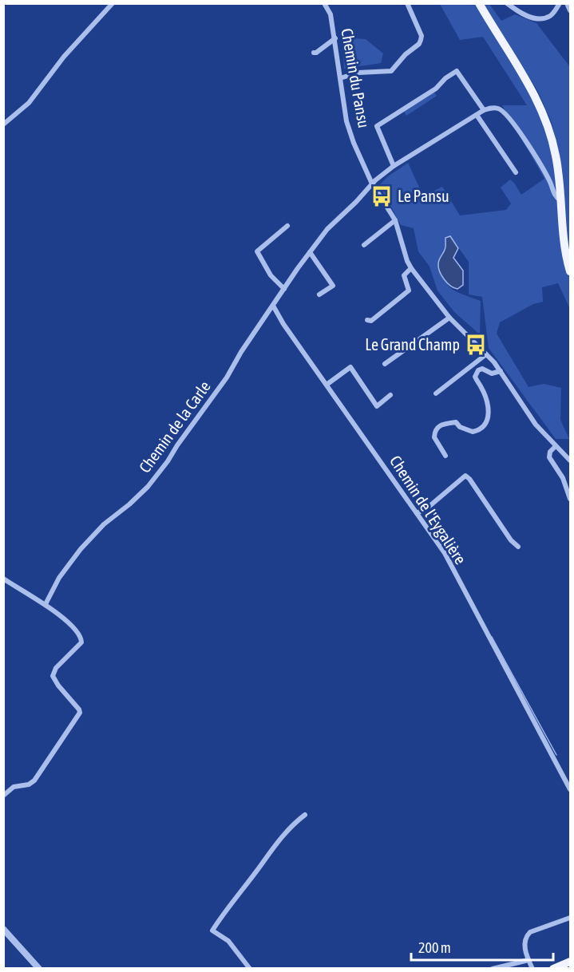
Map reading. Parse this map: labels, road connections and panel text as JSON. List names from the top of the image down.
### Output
{
  "streets": {
    "street": ["Chemin du Pansu", "Chemin de la Carle", "Chemin de l'Eygalière"]
  },
  "crossings": [
    ["Chemin du Pansu", "Chemin de la Carle"],
    ["Chemin de la Carle", "Chemin de l'Eygalière"]
  ],
  "places": {
    "bus stop": ["Le Pansu", "Le Grand Champ"]
  },
  "scale_bar": "200 m"
}
